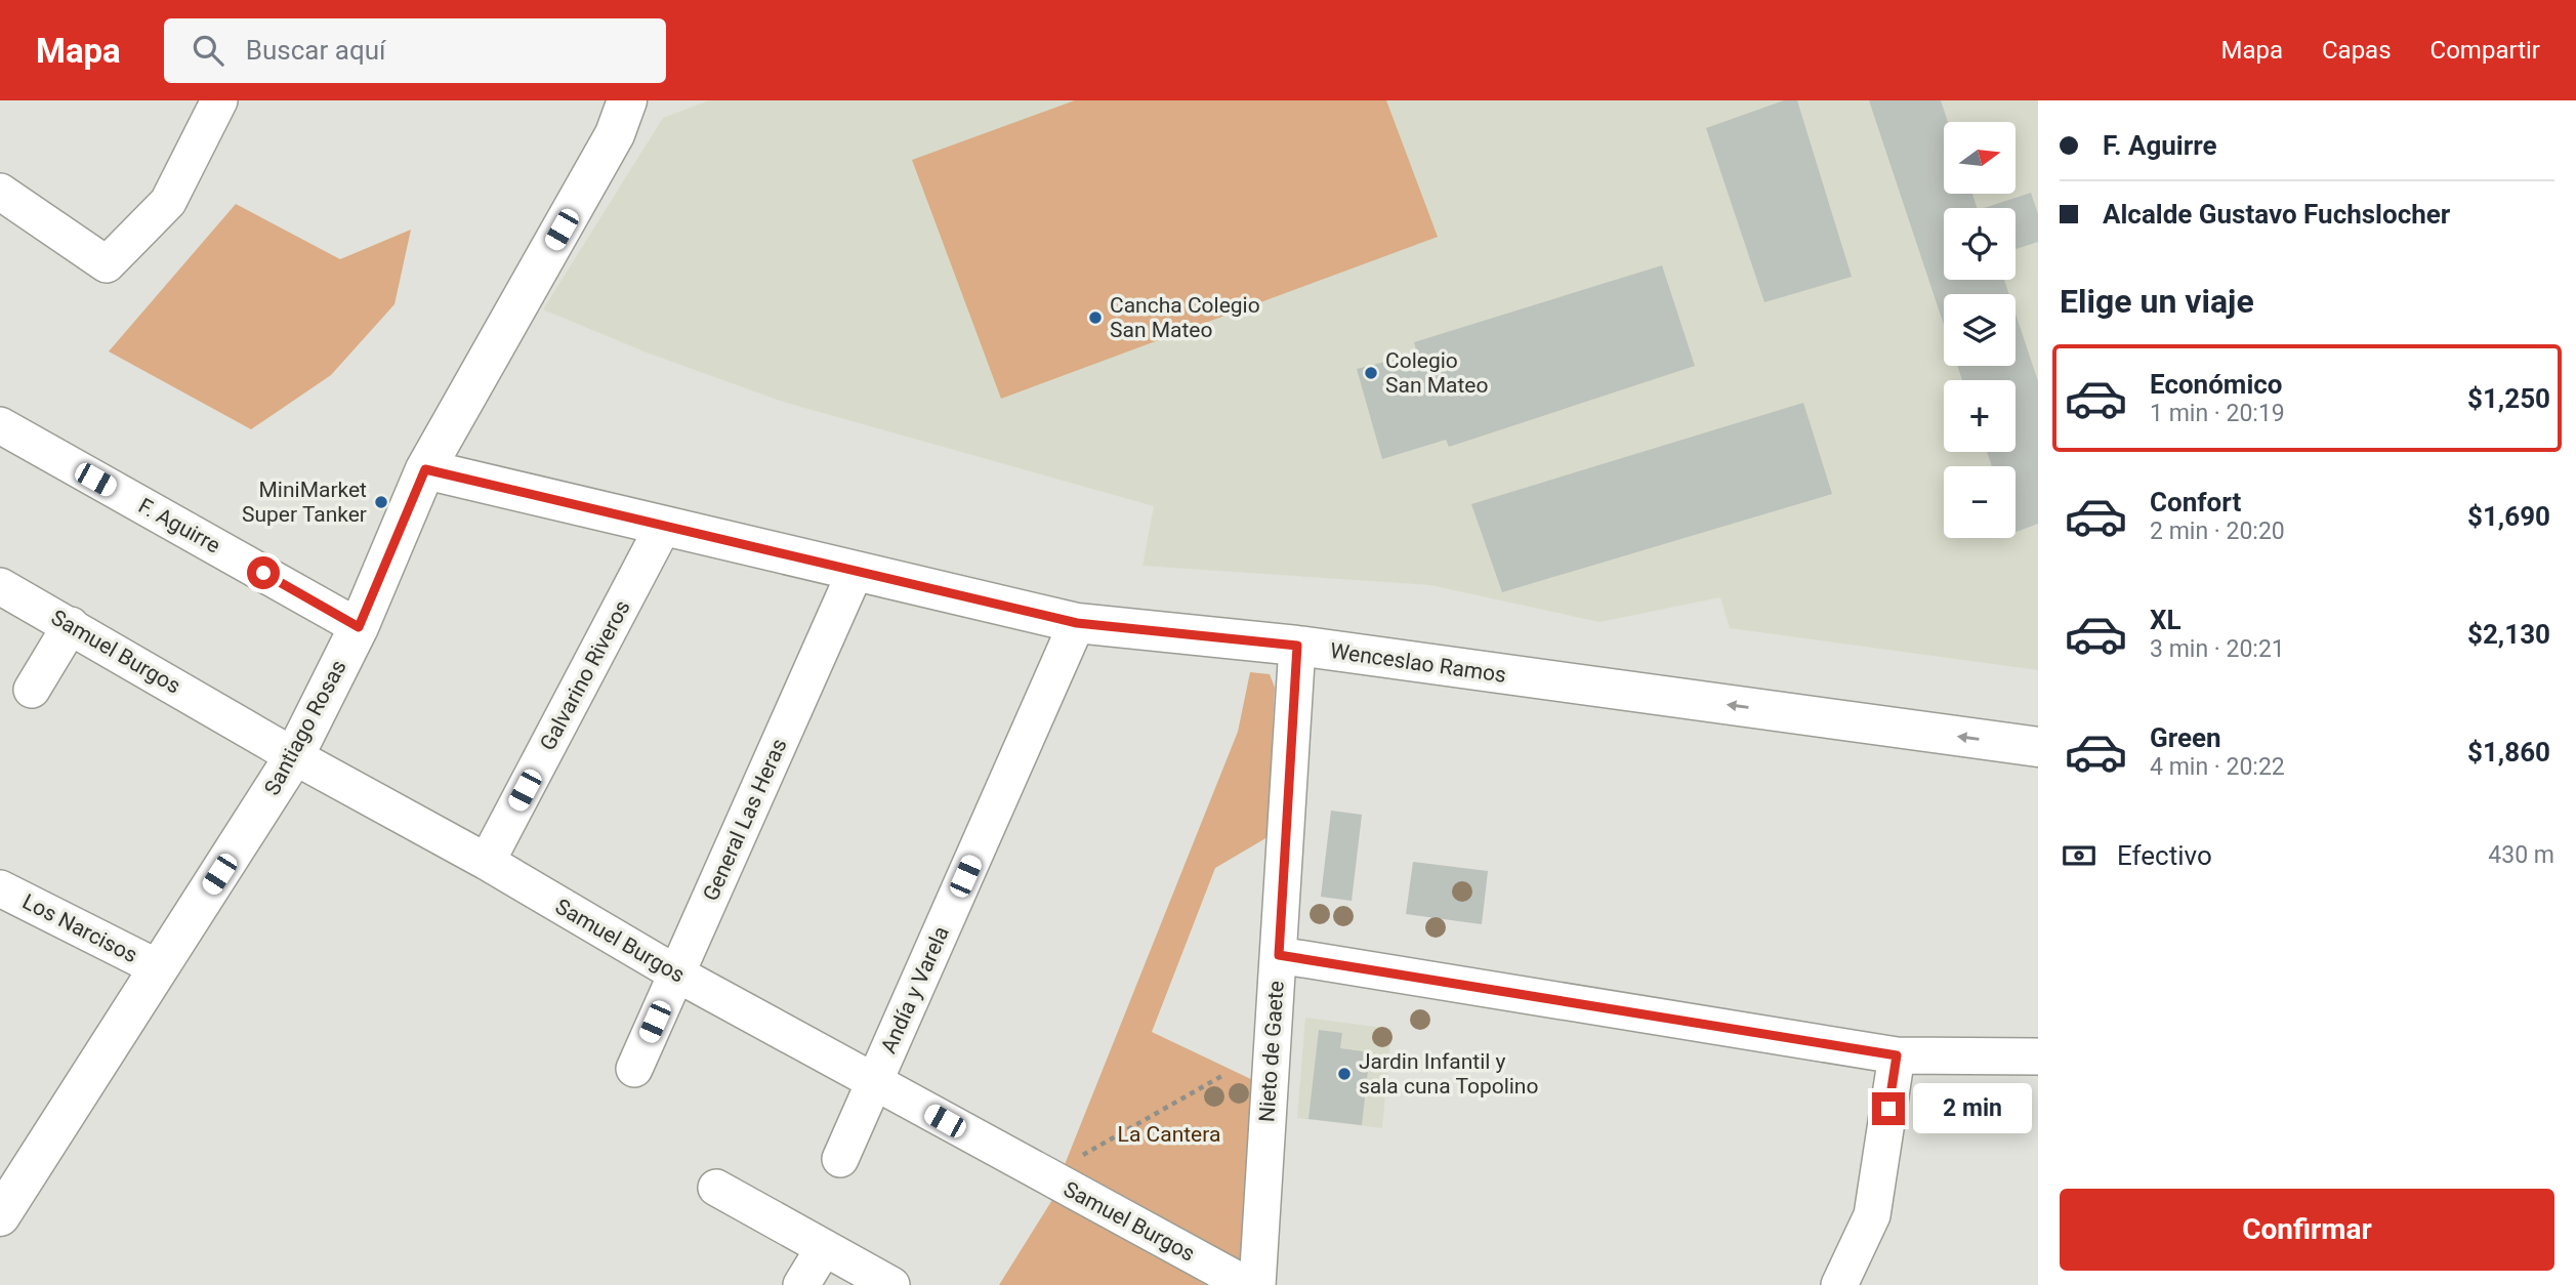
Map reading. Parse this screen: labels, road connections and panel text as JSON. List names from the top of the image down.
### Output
{
  "streets": {
    "street": [
      "F. Aguirre",
      "Samuel Burgos",
      "Wenceslao Ramos",
      "Galvarino Riveros",
      "Santiago Rosas",
      "General Las Heras",
      "Los Narcisos",
      "Andía y Varela",
      "Nieto de Gaete"
    ]
  },
  "crossings": [
    ["F. Aguirre", "Santiago Rosas"],
    ["Samuel Burgos", "Galvarino Riveros"],
    ["Samuel Burgos", "Santiago Rosas"],
    ["Samuel Burgos", "General Las Heras"],
    ["Samuel Burgos", "Andía y Varela"],
    ["Wenceslao Ramos", "Galvarino Riveros"],
    ["Wenceslao Ramos", "Santiago Rosas"],
    ["Wenceslao Ramos", "General Las Heras"],
    ["Wenceslao Ramos", "Andía y Varela"],
    ["Wenceslao Ramos", "Nieto de Gaete"],
    ["Santiago Rosas", "Los Narcisos"]
  ],
  "parks": ["La Cantera"],
  "places": [
    "Cancha Colegio San Mateo",
    "Colegio San Mateo",
    "MiniMarket Super Tanker",
    "Jardin Infantil y sala cuna Topolino"
  ],
  "north": "right",
  "page": {
    "header": "Mapa",
    "search": "Buscar aquí",
    "nav": ["Mapa", "Capas", "Compartir"],
    "banner": ["F. Aguirre", "Alcalde Gustavo Fuchslocher"],
    "map_buttons": ["+", "−"],
    "heading": "Elige un viaje",
    "list": [
      {
        "name": "Económico",
        "note": "1 min · 20:19",
        "value": "$1,250"
      },
      {
        "name": "Confort",
        "note": "2 min · 20:20",
        "value": "$1,690"
      },
      {
        "name": "XL",
        "note": "3 min · 20:21",
        "value": "$2,130"
      },
      {
        "name": "Green",
        "note": "4 min · 20:22",
        "value": "$1,860"
      }
    ],
    "pay": ["Efectivo", "430 m"],
    "bubble": "2 min",
    "buttons": "Confirmar"
  }
}
